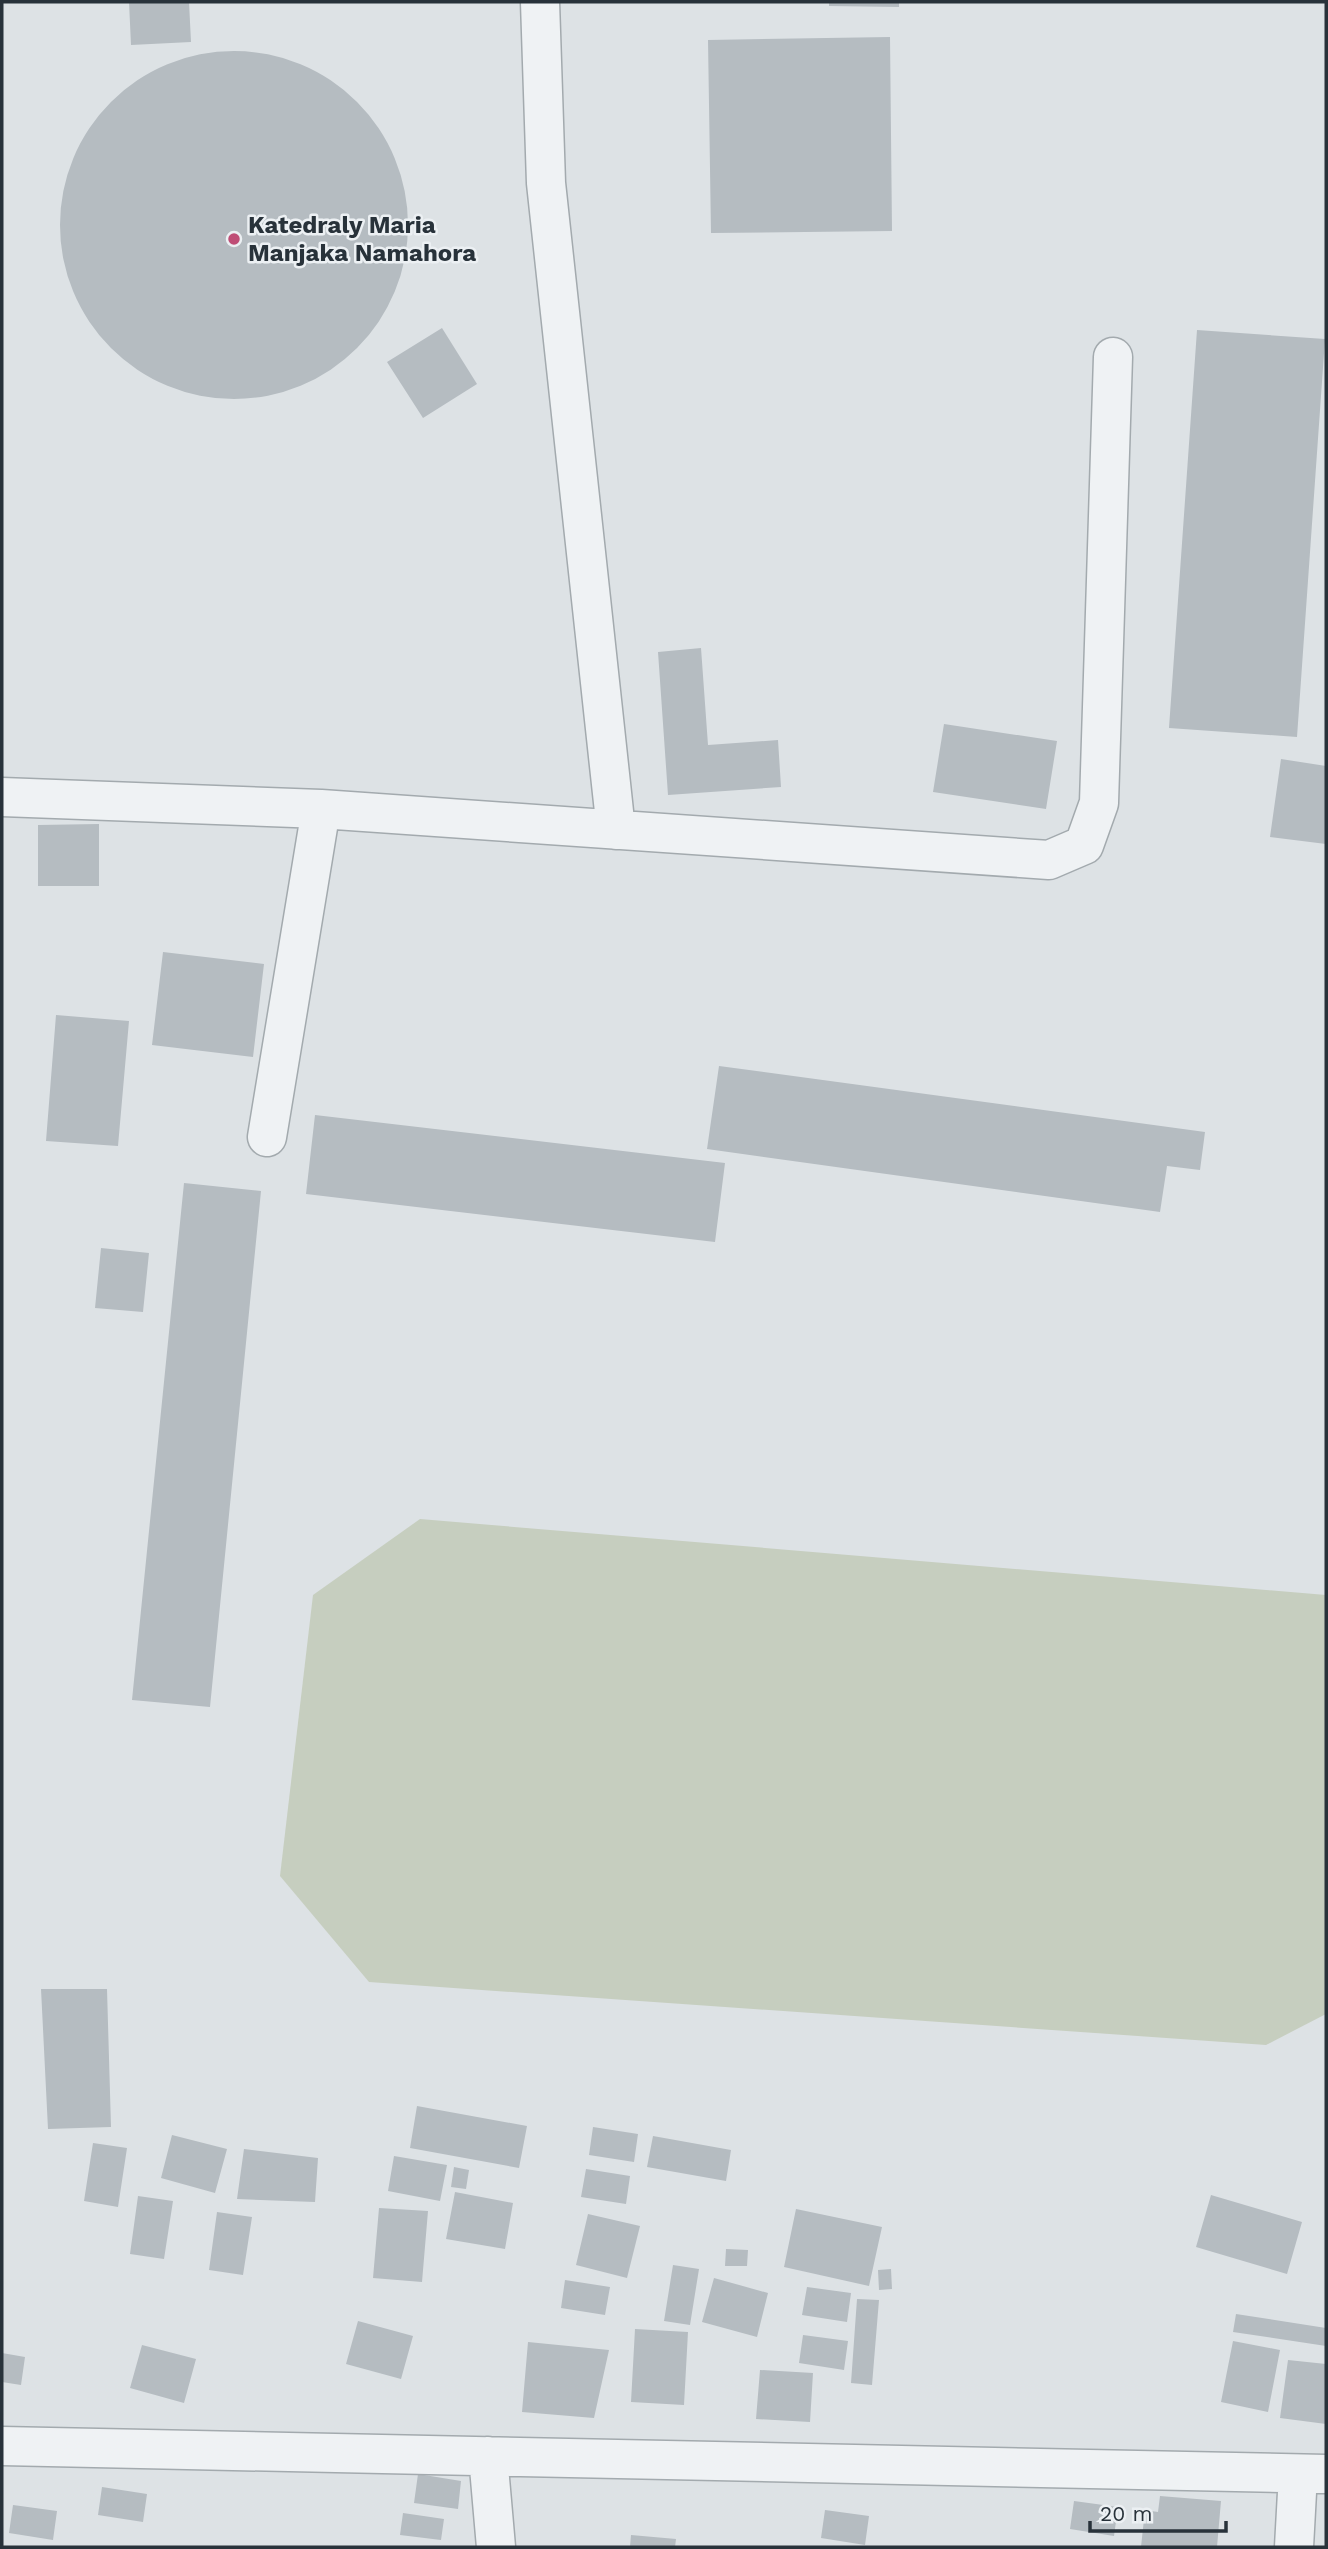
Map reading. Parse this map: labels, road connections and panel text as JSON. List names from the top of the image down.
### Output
{
  "places": ["Katedraly Maria Manjaka Namahora"],
  "scale_bar": "20 m"
}
